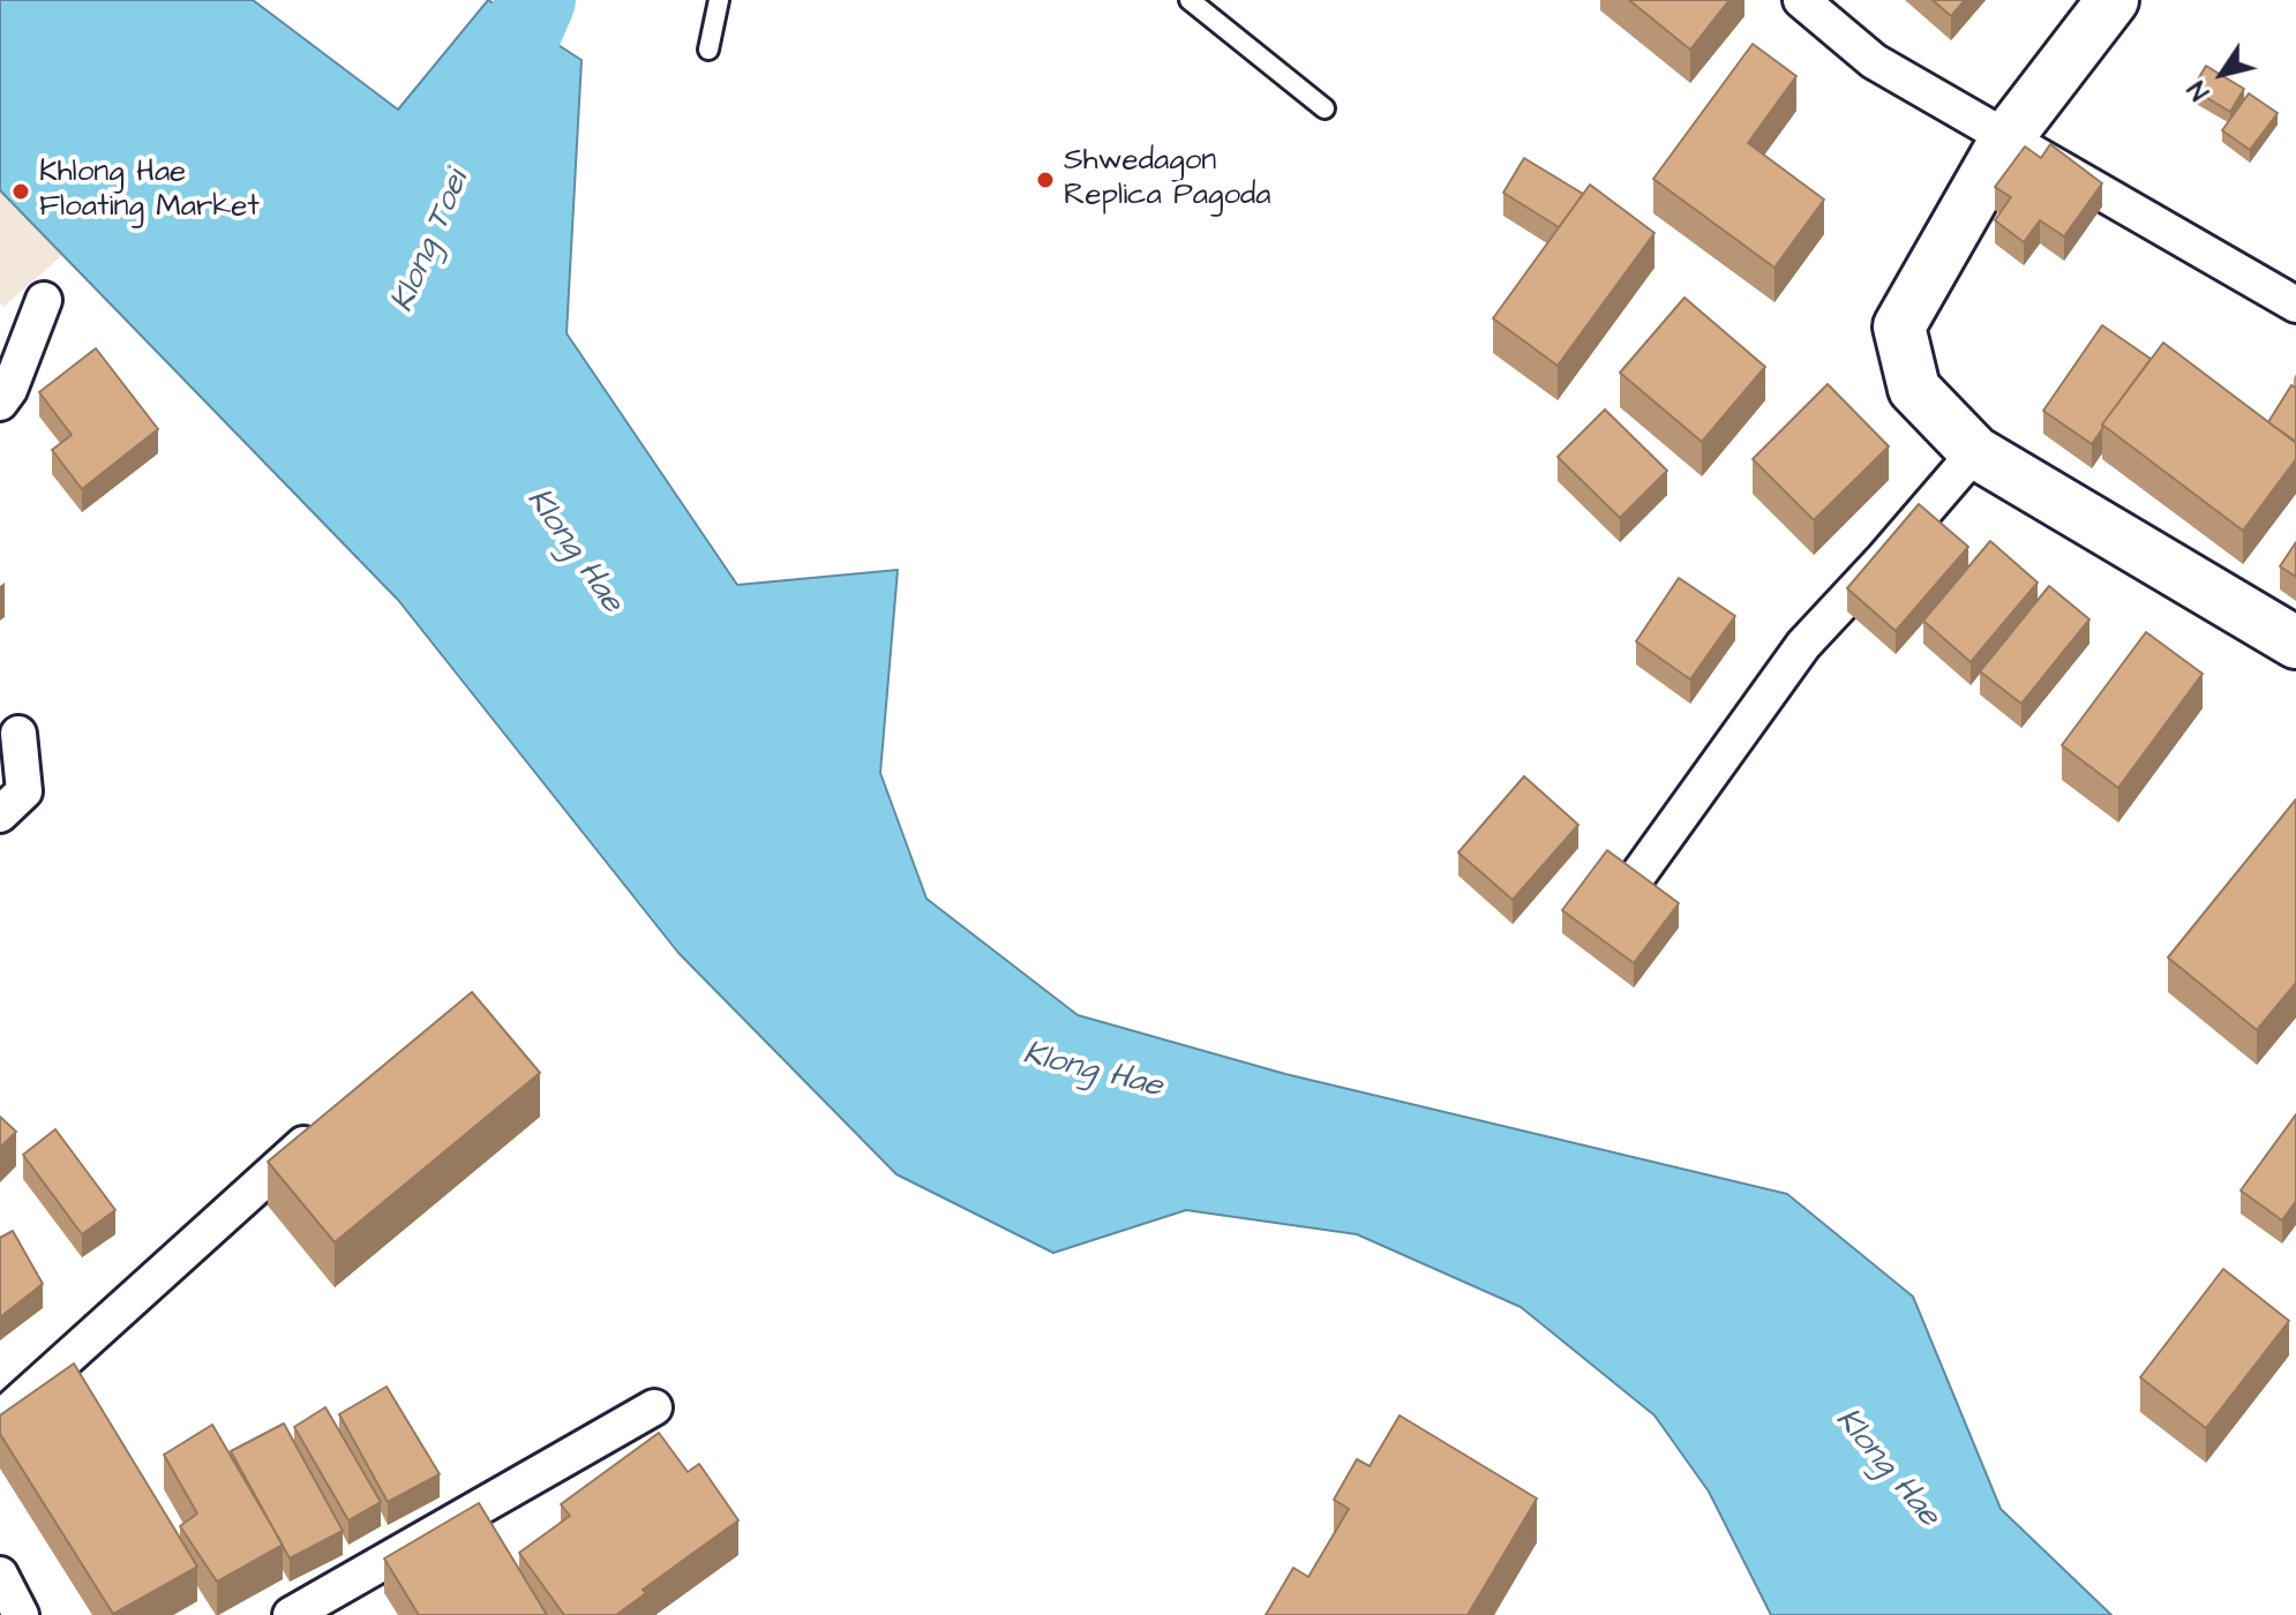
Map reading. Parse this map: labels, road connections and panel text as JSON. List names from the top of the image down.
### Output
{
  "water": ["Klong Toei", "Klong Hae"],
  "places": ["Shwedagon Replica Pagoda", "Khlong Hae Floating Market"],
  "north": "bottom left"
}
